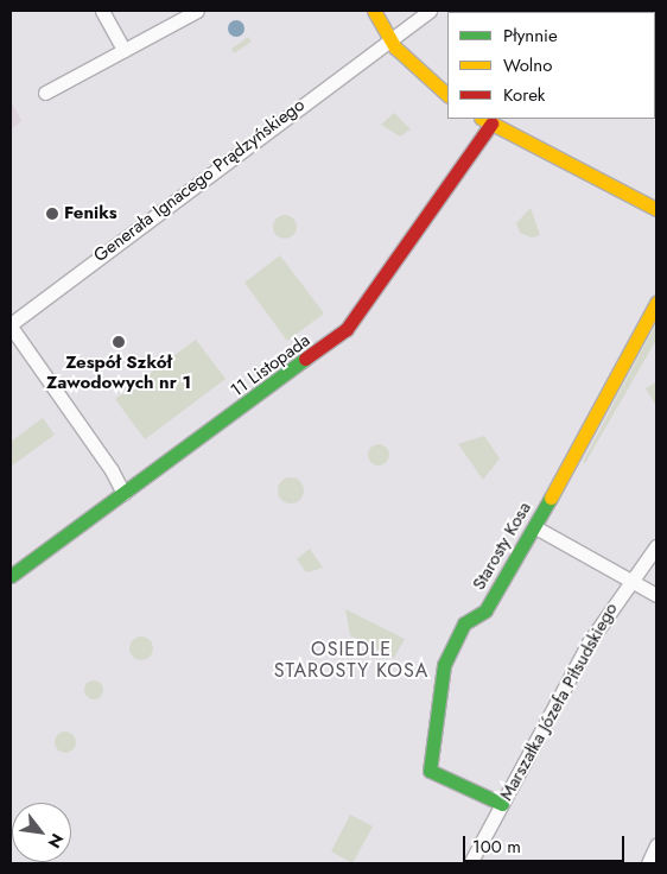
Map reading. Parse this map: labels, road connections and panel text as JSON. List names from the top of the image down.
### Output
{
  "streets": {
    "street": [
      "Generała Ignacego Prądzyńskiego",
      "11 Listopada",
      "Starosty Kosa",
      "Marszałka Józefa Piłsudskiego"
    ]
  },
  "crossings": [
    ["Starosty Kosa", "Marszałka Józefa Piłsudskiego"]
  ],
  "districts": ["OSIEDLE STAROSTY KOSA"],
  "places": ["Feniks", "Zespół Szkół Zawodowych nr 1"],
  "legend": ["Płynnie", "Wolno", "Korek"],
  "scale_bar": "100 m",
  "north": "bottom right"
}
